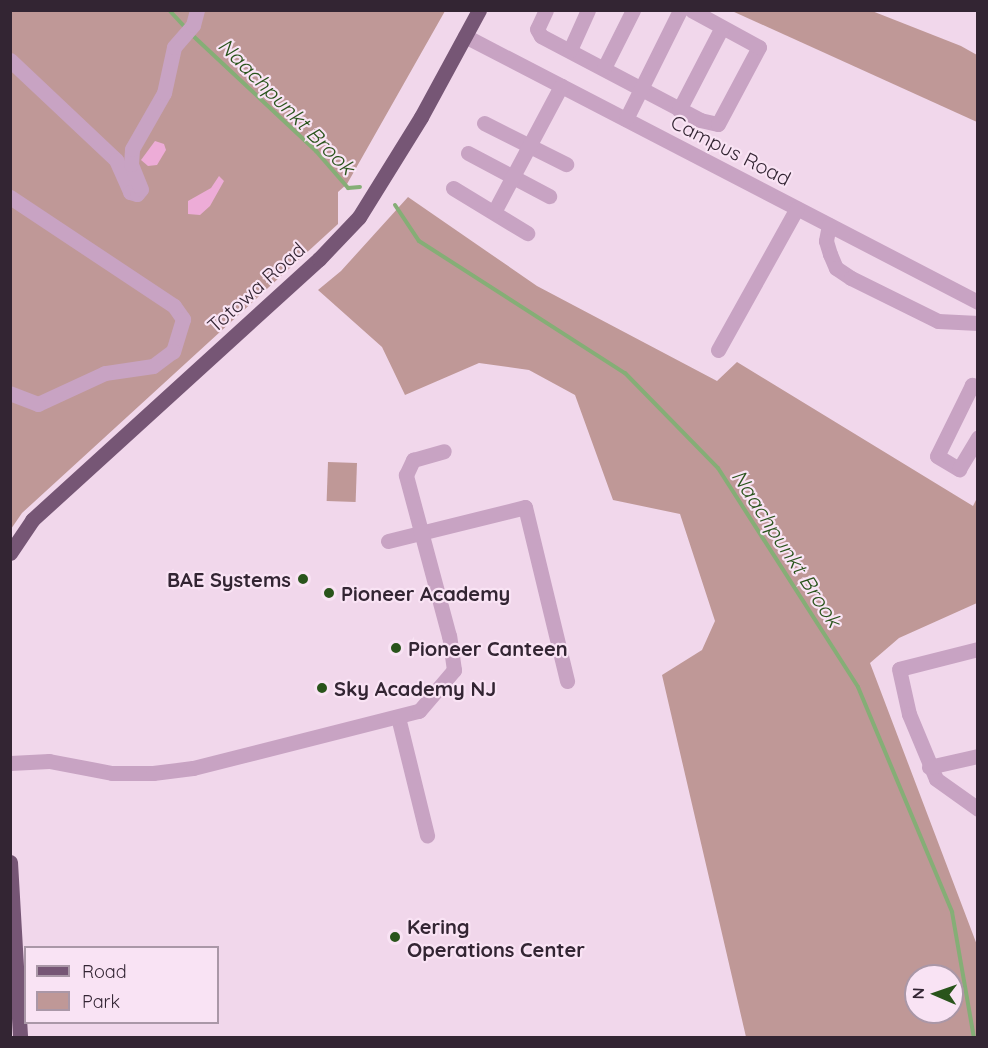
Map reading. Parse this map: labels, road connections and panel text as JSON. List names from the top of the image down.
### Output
{
  "streets": {
    "main road": ["Totowa Road"],
    "street": ["Campus Road"]
  },
  "crossings": [
    ["Campus Road", "Totowa Road"]
  ],
  "water": ["Naachpunkt Brook"],
  "places": [
    "BAE Systems",
    "Pioneer Academy",
    "Pioneer Canteen",
    "Sky Academy NJ",
    "Kering Operations Center"
  ],
  "legend": ["Road", "Park"],
  "north": "left"
}
